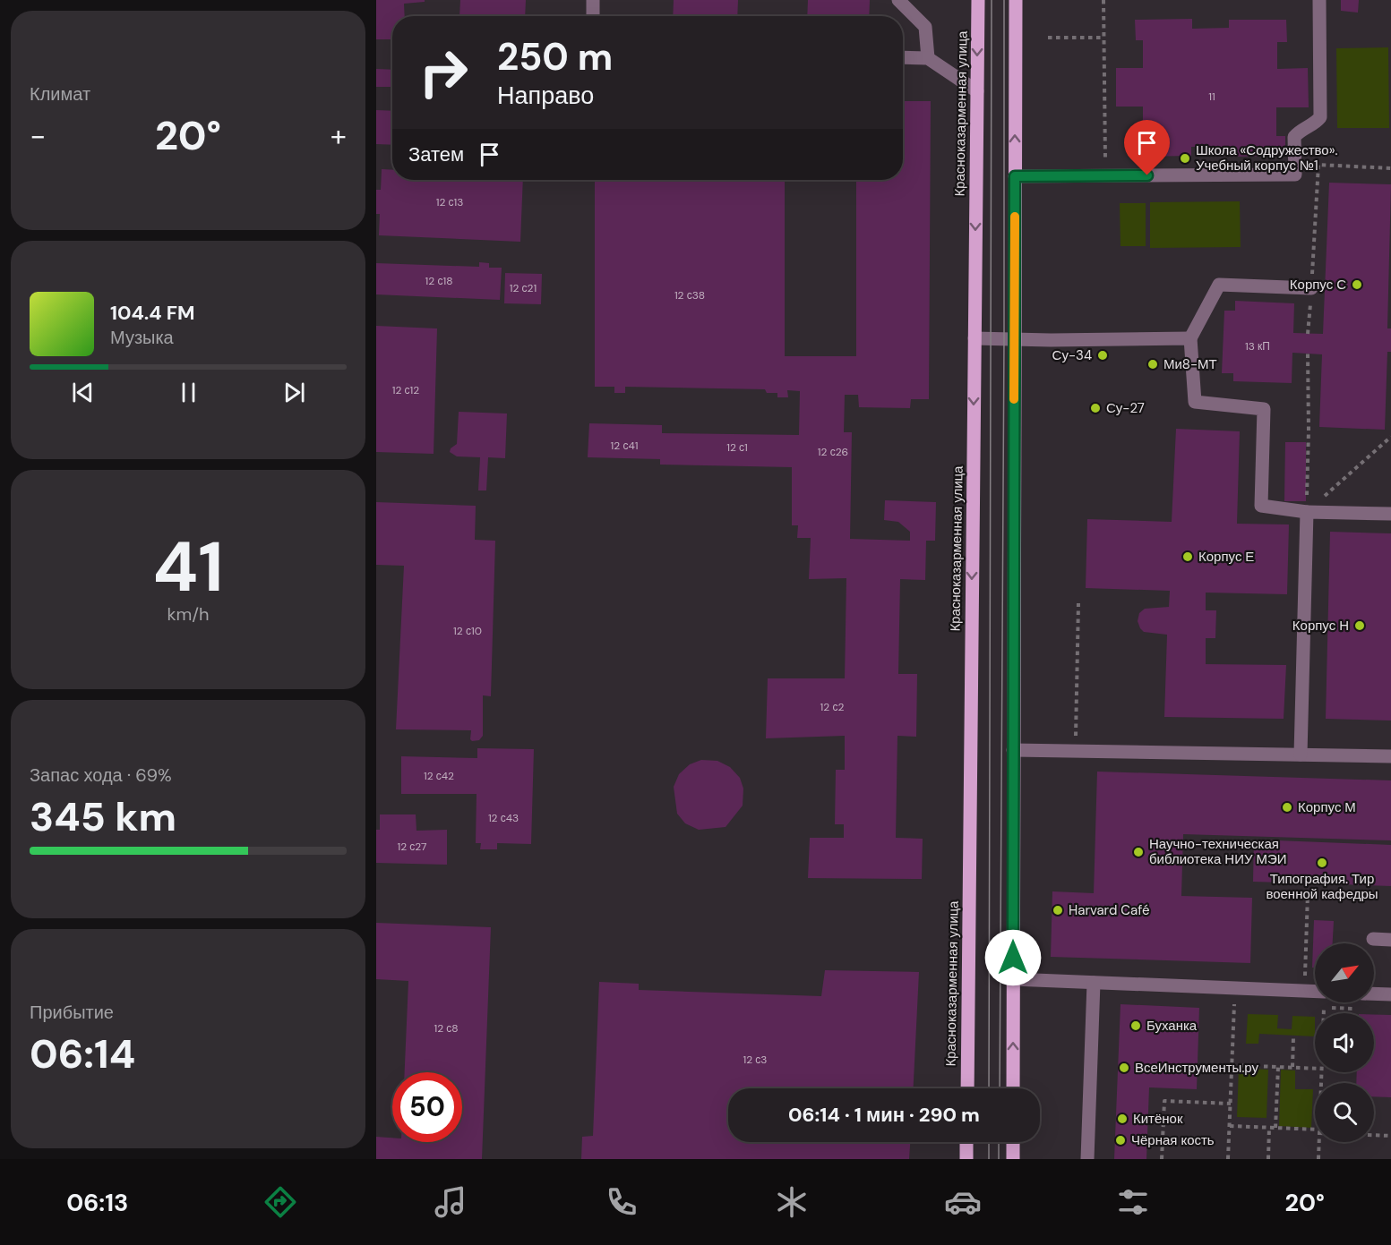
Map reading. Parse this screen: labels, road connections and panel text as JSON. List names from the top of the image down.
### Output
{
  "streets": {
    "main road": ["Красноказарменная улица"]
  },
  "places": [
    "Школа «Содружество». Учебный корпус №1",
    "Корпус С",
    "Су-34",
    "Ми8-МТ",
    "Су-27",
    "Корпус Е",
    "Корпус Н",
    "Корпус М",
    "Научно-техническая библиотека НИУ МЭИ",
    "Типография. Тир военной кафедры",
    "Harvard Café",
    "Буханка",
    "ВсеИнструменты.ру",
    "Китёнок",
    "Чёрная кость"
  ],
  "house_numbers": [
    "11",
    "12 с13",
    "12 с18",
    "12 с21",
    "12 с38",
    "13 кП",
    "12 с12",
    "12 с41",
    "12 с1",
    "12 с26",
    "12 с10",
    "12 с2",
    "12 с42",
    "12 с43",
    "12 с27",
    "12 с8",
    "12 с3"
  ],
  "north": "top right",
  "page": {
    "tile": [
      "Климат",
      ["41", "km/h"],
      ["Запас хода · 69%", "345 km"],
      ["Прибытие", "06:14"]
    ],
    "turn": ["250 m", "Направо"],
    "heat": ["−", "20°", "+"],
    "then": "Затем",
    "song": ["104.4 FM", "Музыка"],
    "limit": "50",
    "trip": "06:14 · 1 мин · 290 m",
    "tabs": ["06:13", "20°"]
  }
}
